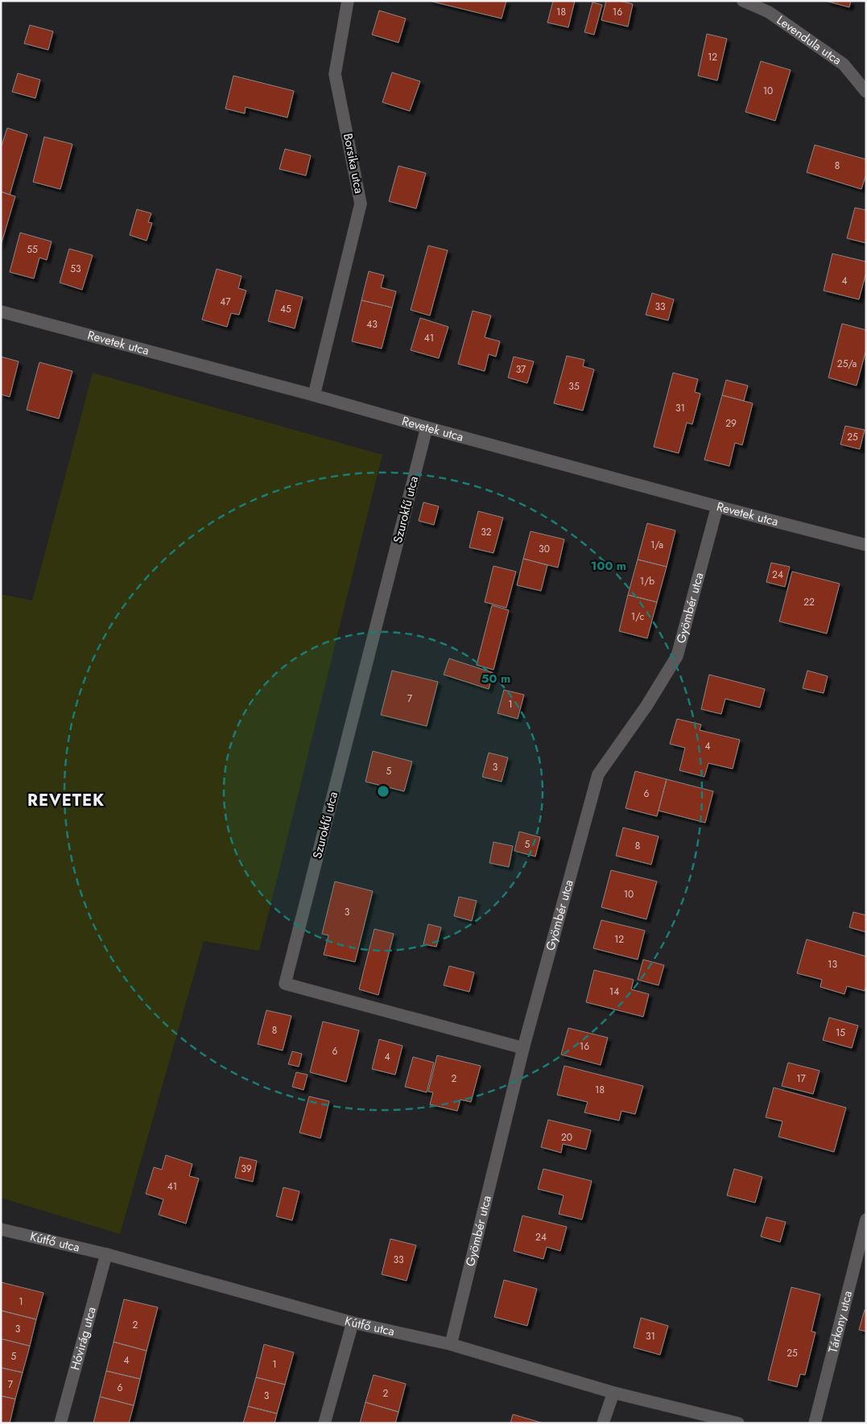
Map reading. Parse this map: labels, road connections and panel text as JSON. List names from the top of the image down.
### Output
{
  "streets": {
    "street": [
      "Levendula utca",
      "Borsika utca",
      "Revetek utca",
      "Szurokfű utca",
      "Gyömbér utca",
      "Kútfő utca",
      "Tárkony utca",
      "Hóvirág utca"
    ]
  },
  "crossings": [
    ["Borsika utca", "Revetek utca"],
    ["Revetek utca", "Szurokfű utca"],
    ["Revetek utca", "Gyömbér utca"],
    ["Szurokfű utca", "Gyömbér utca"],
    ["Gyömbér utca", "Kútfő utca"],
    ["Kútfő utca", "Hóvirág utca"]
  ],
  "districts": ["REVETEK"],
  "house_numbers": [
    "18",
    "16",
    "12",
    "10",
    "8",
    "55",
    "53",
    "4",
    "47",
    "33",
    "45",
    "43",
    "41",
    "25/a",
    "37",
    "35",
    "31",
    "29",
    "25",
    "32",
    "1/a",
    "30",
    "24",
    "1/b",
    "22",
    "1/c",
    "7",
    "1",
    "4",
    "3",
    "5",
    "6",
    "5",
    "8",
    "10",
    "3",
    "12",
    "13",
    "14",
    "8",
    "15",
    "16",
    "6",
    "4",
    "2",
    "17",
    "18",
    "20",
    "39",
    "41",
    "24",
    "33",
    "1",
    "2",
    "3",
    "31",
    "25",
    "5",
    "4",
    "1",
    "7",
    "6",
    "2",
    "3"
  ],
  "rings": ["100 m", "50 m"]
}
